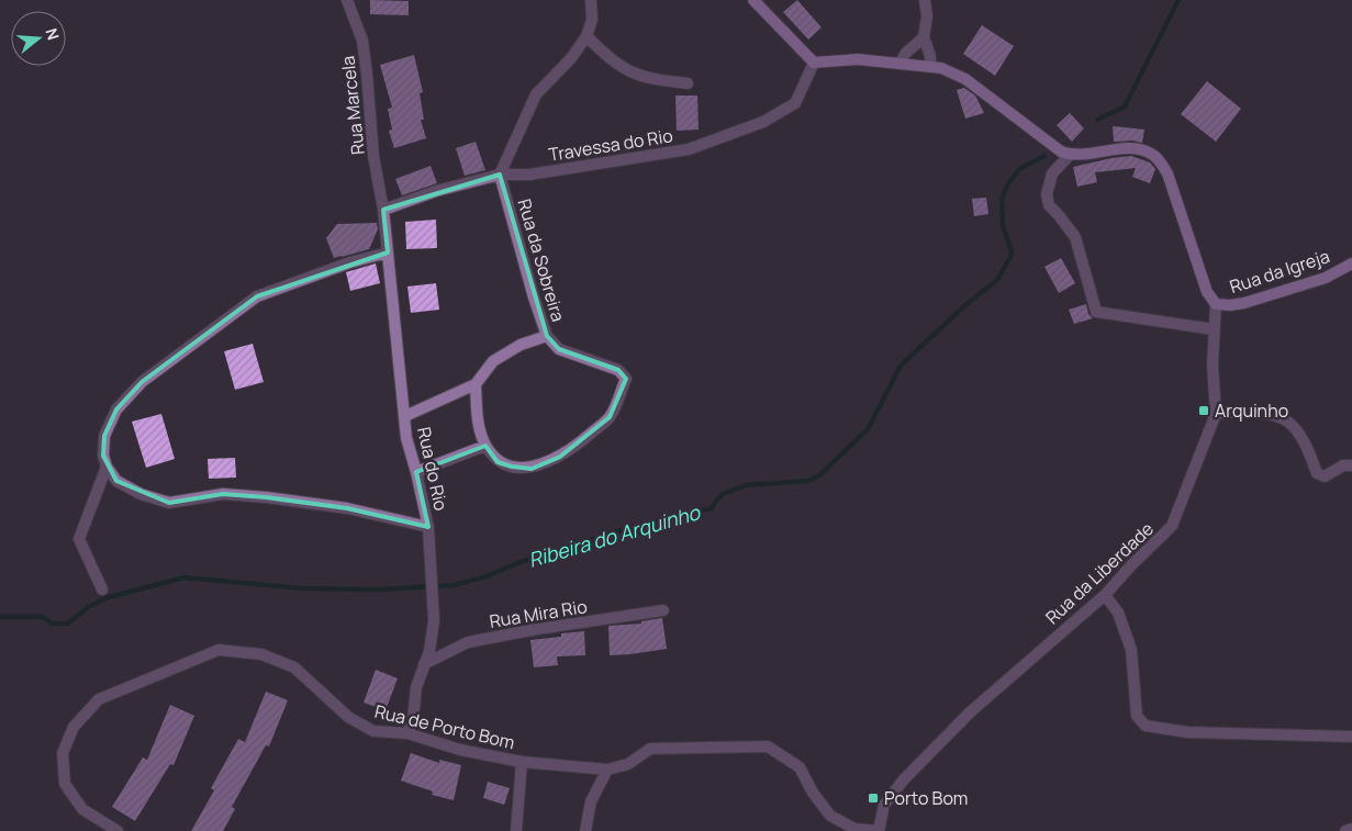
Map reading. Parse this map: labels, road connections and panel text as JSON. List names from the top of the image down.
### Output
{
  "streets": {
    "street": [
      "Rua Marcela",
      "Travessa do Rio",
      "Rua da Sobreira",
      "Rua da Igreja",
      "Rua do Rio",
      "Rua da Liberdade",
      "Rua Mira Rio",
      "Rua de Porto Bom"
    ]
  },
  "crossings": [
    ["Rua Marcela", "Travessa do Rio"],
    ["Rua Marcela", "Rua do Rio"],
    ["Travessa do Rio", "Rua da Sobreira"],
    ["Travessa do Rio", "Rua do Rio"],
    ["Rua da Igreja", "Rua da Liberdade"],
    ["Rua do Rio", "Rua Mira Rio"],
    ["Rua do Rio", "Rua de Porto Bom"],
    ["Rua da Liberdade", "Rua de Porto Bom"]
  ],
  "water": ["Ribeira do Arquinho"],
  "places": {
    "transit": ["Arquinho", "Porto Bom"]
  },
  "north": "right"
}
